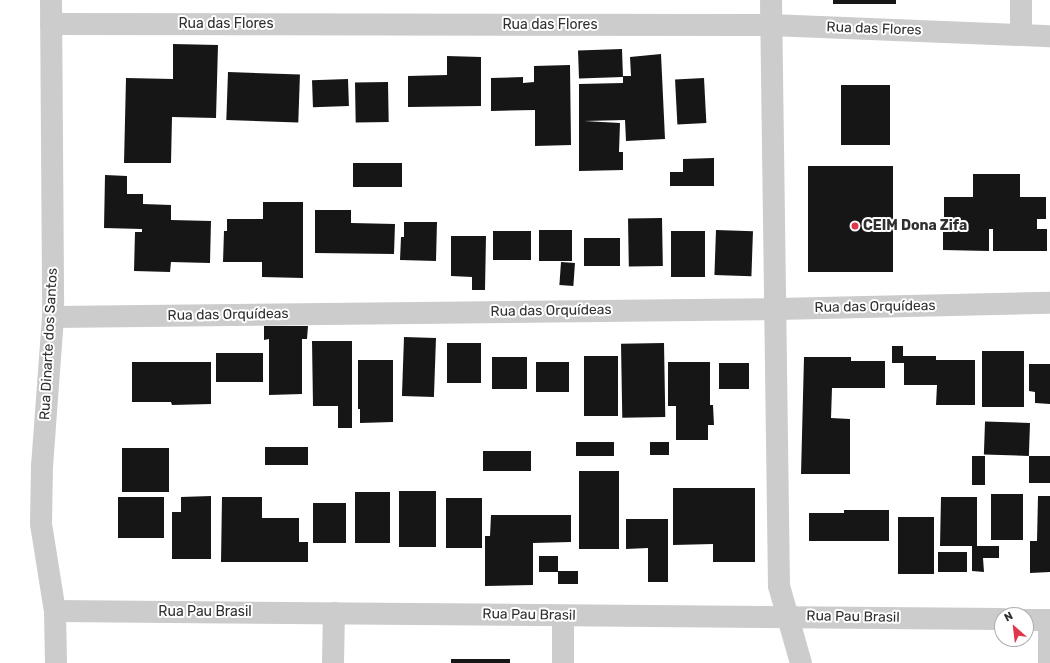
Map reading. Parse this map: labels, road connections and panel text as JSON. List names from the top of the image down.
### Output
{
  "streets": {
    "street": [
      "Rua das Flores",
      "Rua das Orquídeas",
      "Rua Dinarte dos Santos",
      "Rua Pau Brasil"
    ]
  },
  "crossings": [
    ["Rua das Flores", "Rua Dinarte dos Santos"],
    ["Rua das Orquídeas", "Rua Dinarte dos Santos"],
    ["Rua Dinarte dos Santos", "Rua Pau Brasil"]
  ],
  "places": ["CEIM Dona Zifa"],
  "north": "top left"
}
